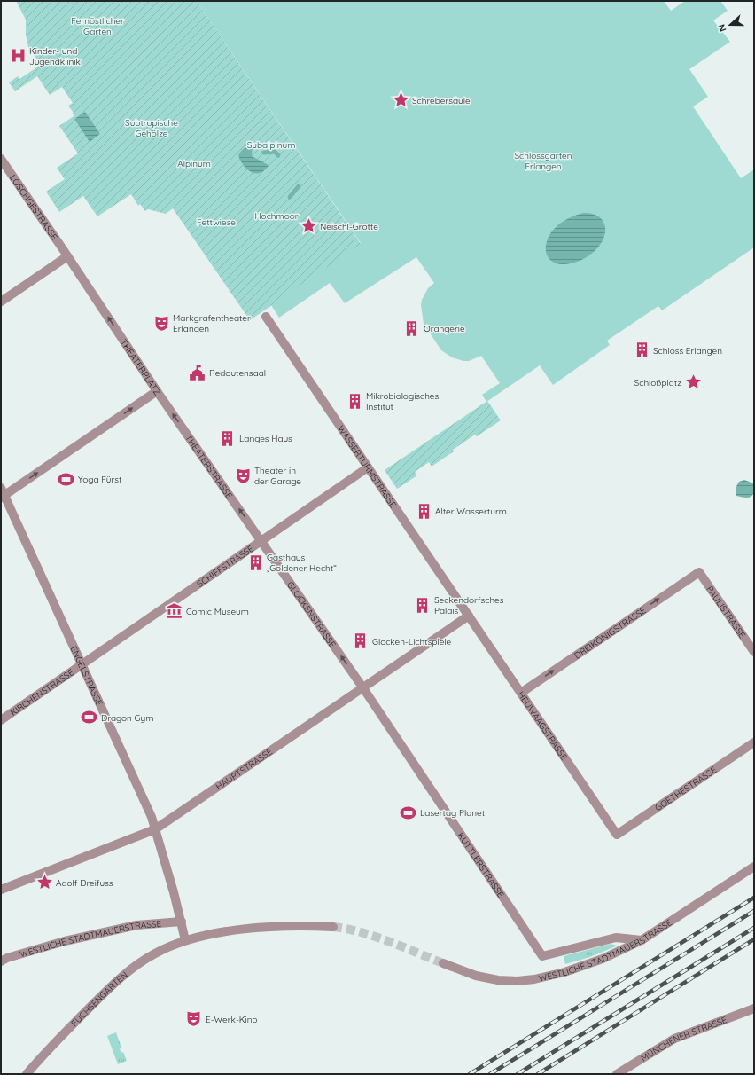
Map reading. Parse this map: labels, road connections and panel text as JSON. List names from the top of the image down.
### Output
{
  "streets": {
    "street": [
      "LOSCHGESTRASSE",
      "THEATERPLATZ",
      "THEATERSTRASSE",
      "WASSERTURMSTRASSE",
      "SCHIFFSTRASSE",
      "PAULISTRASSE",
      "GLOCKENSTRASSE",
      "DREIKÖNIGSTRASSE",
      "ENGELSTRASSE",
      "KIRCHENSTRASSE",
      "HEUWAAGSTRASSE",
      "HAUPTSTRASSE",
      "GOETHESTRASSE",
      "KUTTLERSTRASSE",
      "WESTLICHE STADTMAUERSTRASSE",
      "FUCHSENGARTEN",
      "MÜNCHENER STRASSE"
    ]
  },
  "crossings": [
    ["LOSCHGESTRASSE", "THEATERPLATZ"],
    ["THEATERPLATZ", "THEATERSTRASSE"],
    ["THEATERPLATZ", "ENGELSTRASSE"],
    ["THEATERSTRASSE", "SCHIFFSTRASSE"],
    ["THEATERSTRASSE", "GLOCKENSTRASSE"],
    ["WASSERTURMSTRASSE", "SCHIFFSTRASSE"],
    ["WASSERTURMSTRASSE", "HEUWAAGSTRASSE"],
    ["WASSERTURMSTRASSE", "HAUPTSTRASSE"],
    ["SCHIFFSTRASSE", "GLOCKENSTRASSE"],
    ["SCHIFFSTRASSE", "ENGELSTRASSE"],
    ["SCHIFFSTRASSE", "KIRCHENSTRASSE"],
    ["PAULISTRASSE", "DREIKÖNIGSTRASSE"],
    ["GLOCKENSTRASSE", "HAUPTSTRASSE"],
    ["GLOCKENSTRASSE", "KUTTLERSTRASSE"],
    ["DREIKÖNIGSTRASSE", "HEUWAAGSTRASSE"],
    ["ENGELSTRASSE", "KIRCHENSTRASSE"],
    ["ENGELSTRASSE", "HAUPTSTRASSE"],
    ["ENGELSTRASSE", "WESTLICHE STADTMAUERSTRASSE"],
    ["ENGELSTRASSE", "FUCHSENGARTEN"],
    ["HEUWAAGSTRASSE", "HAUPTSTRASSE"],
    ["HEUWAAGSTRASSE", "GOETHESTRASSE"],
    ["HAUPTSTRASSE", "KUTTLERSTRASSE"],
    ["KUTTLERSTRASSE", "WESTLICHE STADTMAUERSTRASSE"]
  ],
  "one_way": ["THEATERSTRASSE", "GLOCKENSTRASSE", "DREIKÖNIGSTRASSE"],
  "parks": [
    "Fernöstlicher Garten",
    "Subtropische Gehölze",
    "Subalpinum",
    "Schlossgarten Erlangen",
    "Alpinum",
    "Hochmoor",
    "Fettwiese"
  ],
  "places": {
    "hospital": ["Kinder- und Jugendklinik"],
    "place": [
      "Schrebersäule",
      "Neischl-Grotte",
      "Schloßplatz",
      "Adolf Dreifuss"
    ],
    "theatre": ["Markgrafentheater Erlangen", "Theater in der Garage", "E-Werk-Kino"],
    "building": [
      "Orangerie",
      "Schloss Erlangen",
      "Mikrobiologisches Institut",
      "Langes Haus",
      "Alter Wasserturm",
      "Gasthaus „Goldener Hecht“",
      "Seckendorfsches Palais",
      "Glocken-Lichtspiele"
    ],
    "public building": ["Redoutensaal"],
    "sports": ["Yoga Fürst", "Dragon Gym", "Lasertag Planet"],
    "museum": ["Comic Museum"]
  },
  "north": "left"
}
